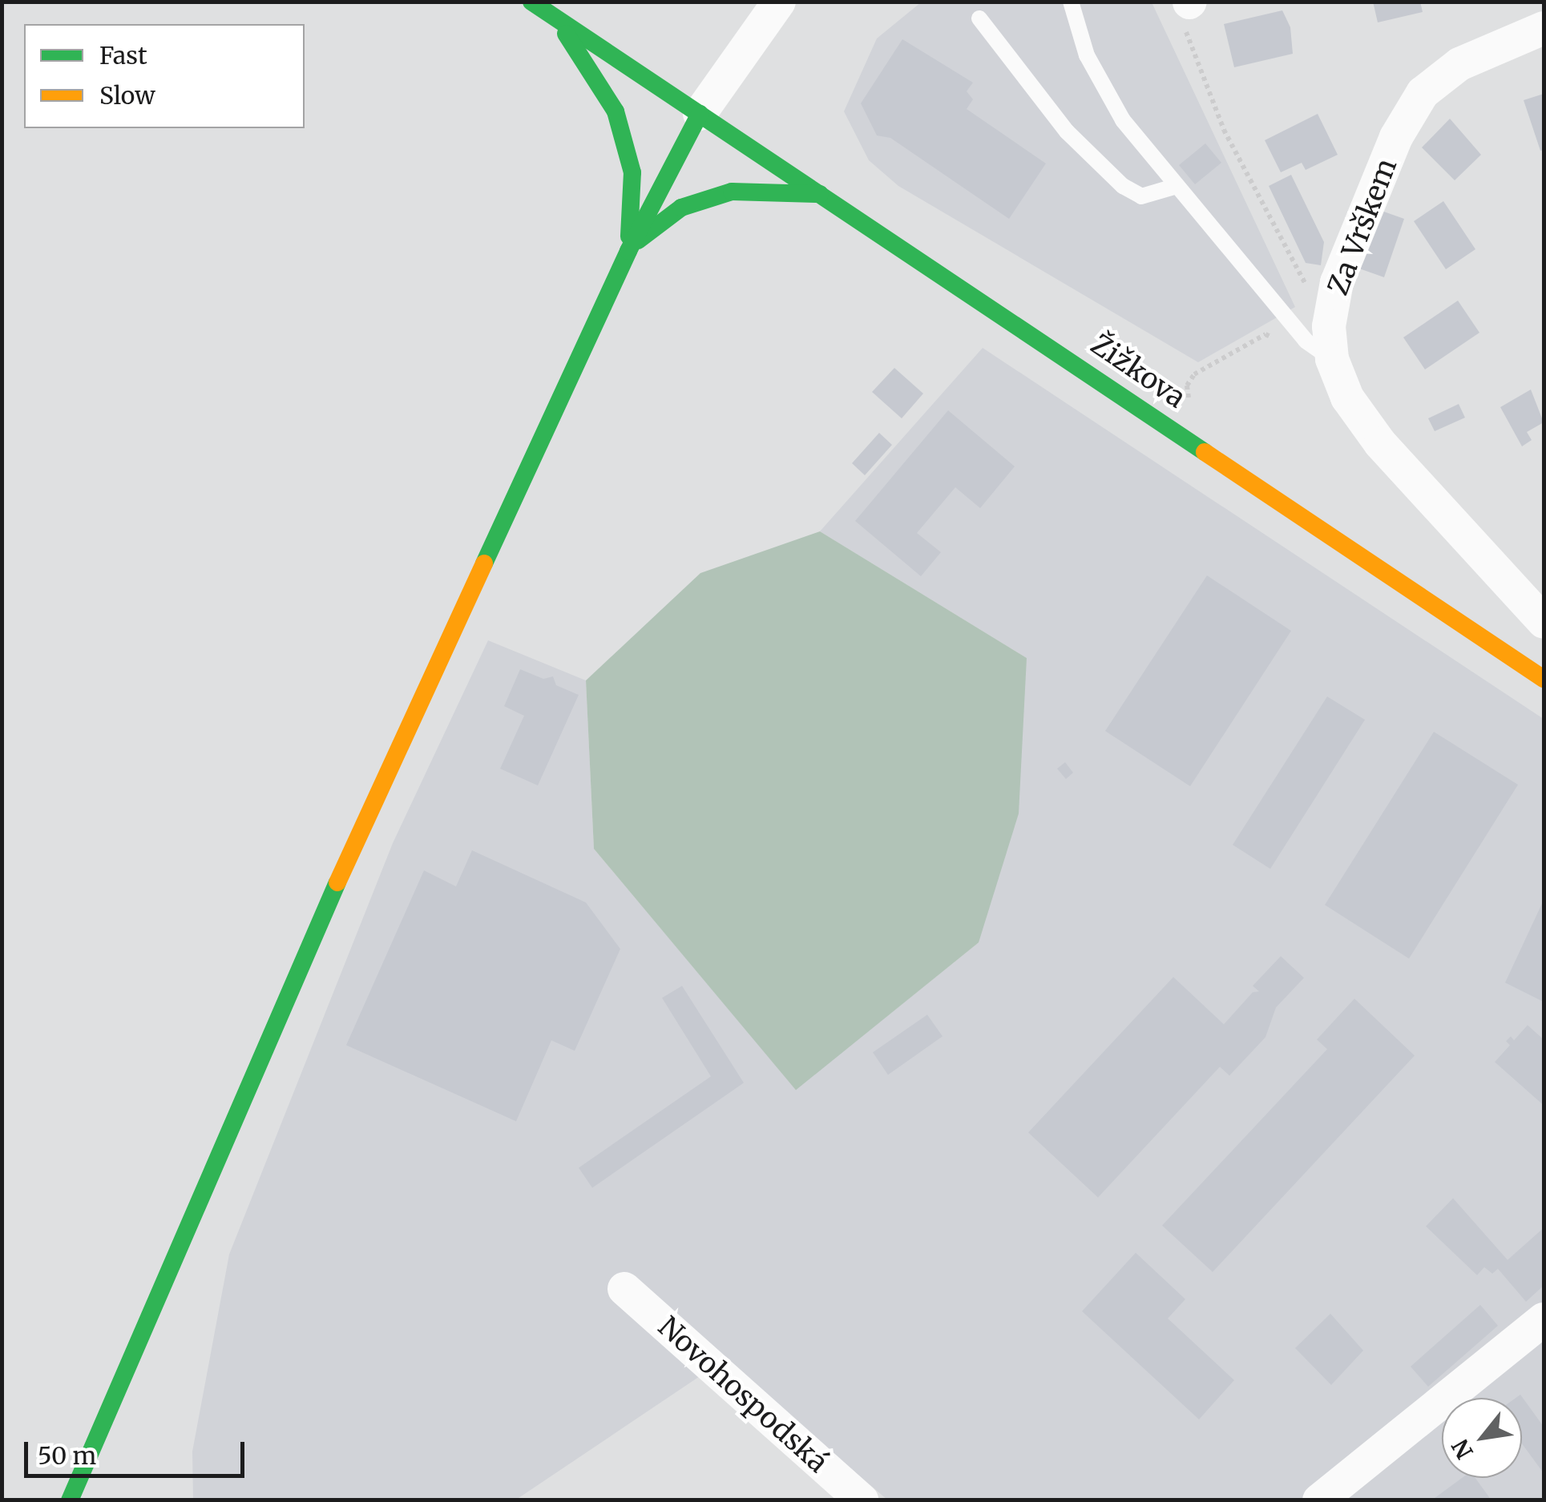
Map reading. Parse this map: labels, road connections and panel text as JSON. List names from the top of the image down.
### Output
{
  "streets": {
    "main road": ["Žižkova"],
    "street": ["Za Vrškem", "Novohospodská"]
  },
  "legend": ["Fast", "Slow"],
  "scale_bar": "50 m",
  "north": "bottom left"
}
